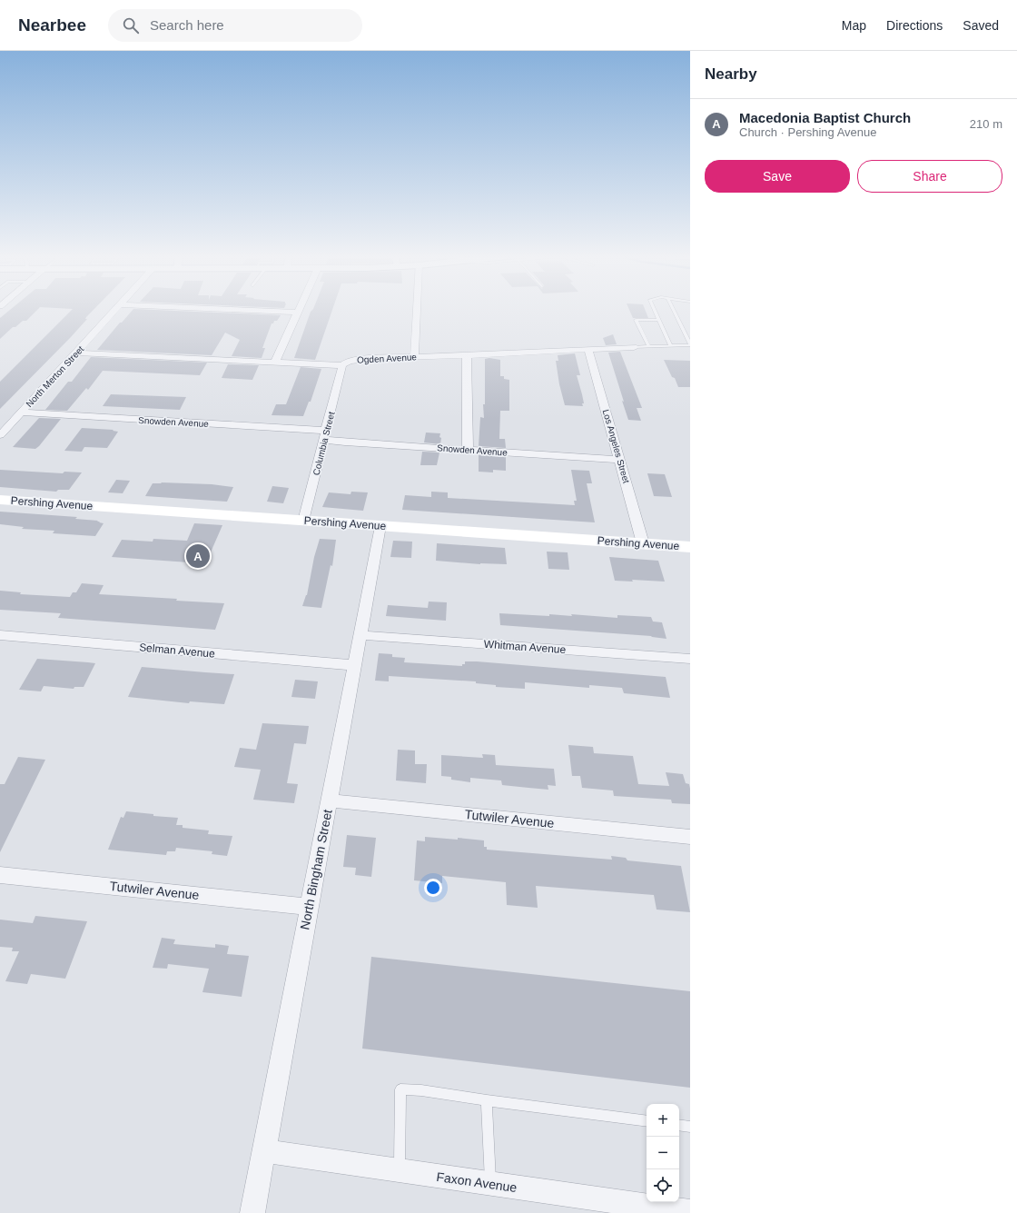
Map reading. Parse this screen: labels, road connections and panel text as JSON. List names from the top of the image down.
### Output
{
  "streets": {
    "street": [
      "Ogden Avenue",
      "North Merton Street",
      "Snowden Avenue",
      "Columbia Street",
      "Los Angeles Street",
      "Pershing Avenue",
      "Whitman Avenue",
      "Selman Avenue",
      "Tutwiler Avenue",
      "North Bingham Street",
      "Faxon Avenue"
    ]
  },
  "crossings": [
    ["Ogden Avenue", "North Merton Street"],
    ["Ogden Avenue", "Columbia Street"],
    ["Ogden Avenue", "Los Angeles Street"],
    ["North Merton Street", "Snowden Avenue"],
    ["Snowden Avenue", "Columbia Street"],
    ["Snowden Avenue", "Los Angeles Street"],
    ["Columbia Street", "Pershing Avenue"],
    ["Los Angeles Street", "Pershing Avenue"],
    ["Pershing Avenue", "North Bingham Street"],
    ["Whitman Avenue", "North Bingham Street"],
    ["Selman Avenue", "North Bingham Street"],
    ["Tutwiler Avenue", "North Bingham Street"],
    ["North Bingham Street", "Faxon Avenue"]
  ],
  "page": {
    "header": "Nearbee",
    "search": "Search here",
    "nav": ["Map", "Directions", "Saved"],
    "heading": "Nearby",
    "list": [
      {
        "mark": "A",
        "name": "Macedonia Baptist Church",
        "note": "Church · Pershing Avenue",
        "value": "210 m"
      }
    ],
    "buttons": ["Save", "Share"],
    "pins": "A",
    "map_buttons": ["+", "−"]
  }
}
